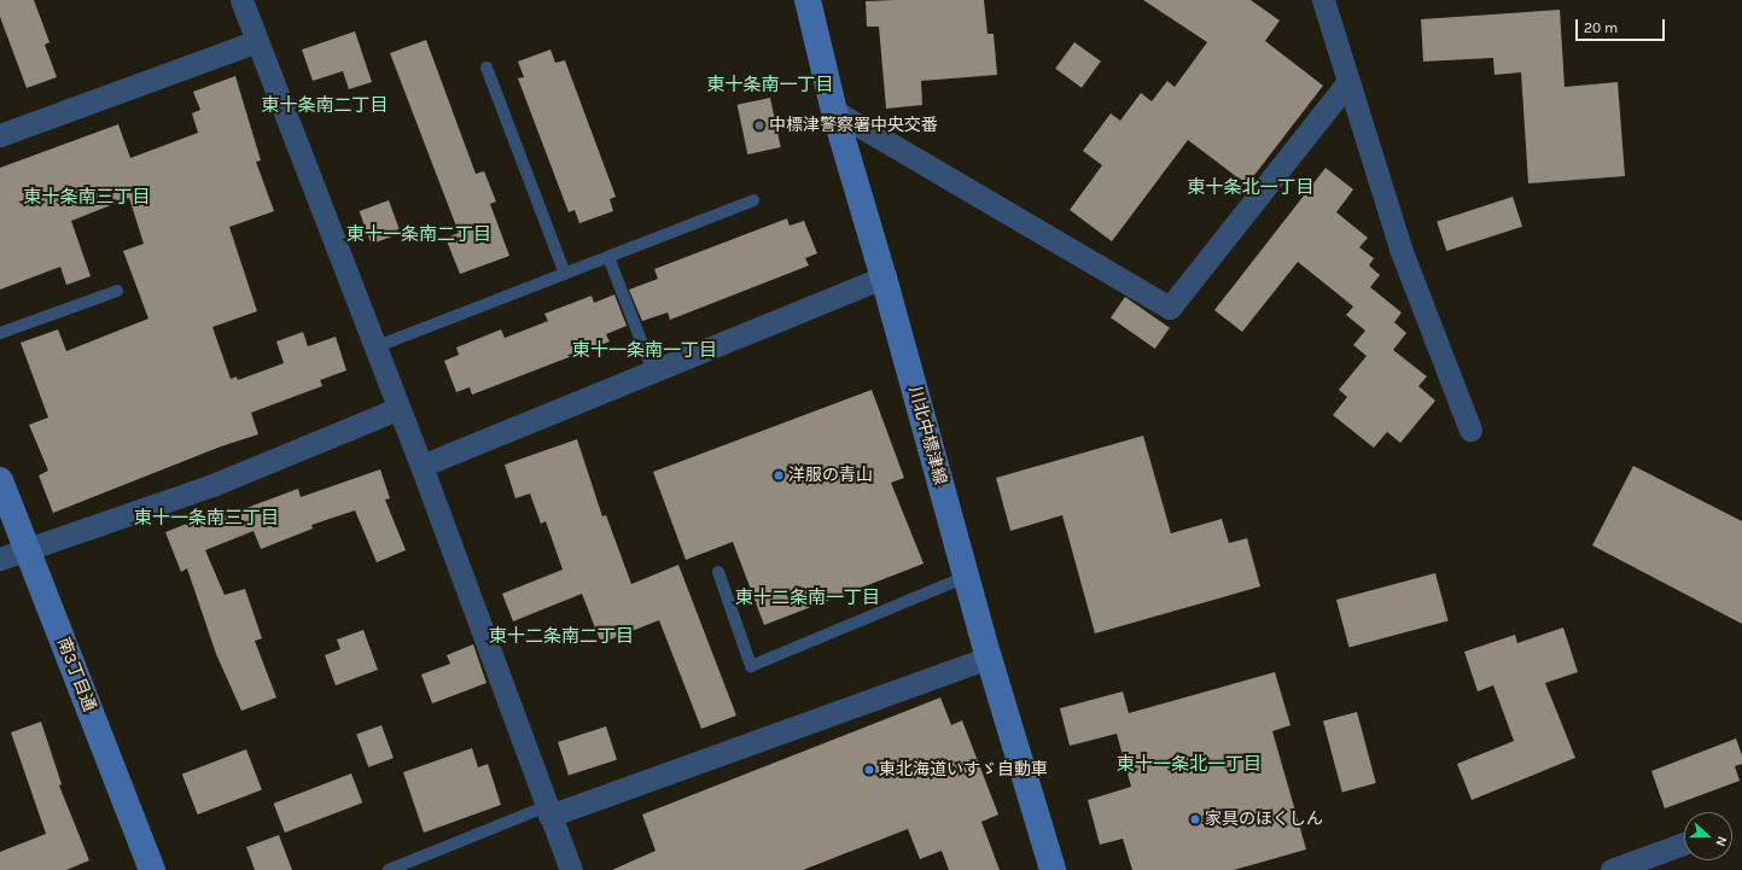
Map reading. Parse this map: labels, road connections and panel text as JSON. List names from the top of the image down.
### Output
{
  "streets": {
    "main road": ["川北中標津線", "南3丁目通"]
  },
  "districts": [
    "東十条南一丁目",
    "東十条南二丁目",
    "東十条北一丁目",
    "東十条南三丁目",
    "東十一条南二丁目",
    "東十一条南一丁目",
    "東十一条南三丁目",
    "東十二条南一丁目",
    "東十二条南二丁目",
    "東十一条北一丁目"
  ],
  "places": [
    "中標津警察署中央交番",
    "洋服の青山",
    "東北海道いすゞ自動車",
    "家具のほくしん"
  ],
  "scale_bar": "20 m",
  "north": "right"
}
